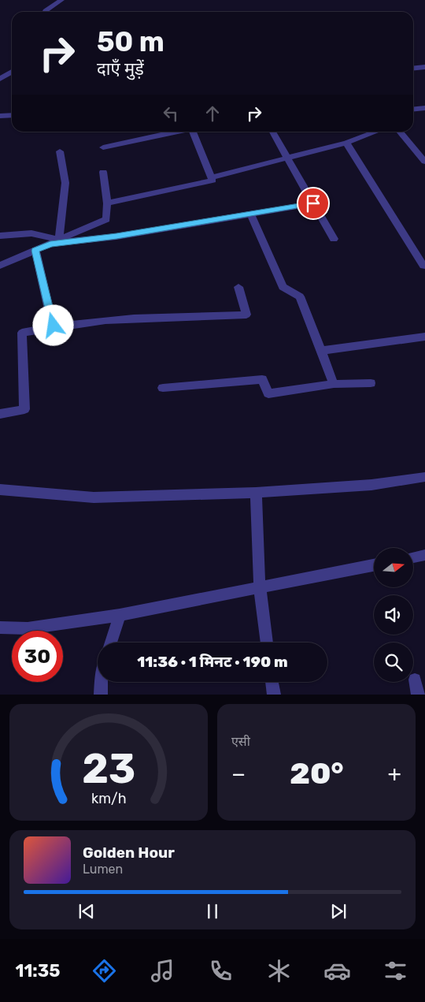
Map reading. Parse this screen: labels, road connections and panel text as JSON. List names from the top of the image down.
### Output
{
  "north": "right",
  "page": {
    "turn": ["50 m", "दाएँ मुड़ें"],
    "limit": "30",
    "trip": "11:36 · 1 मिनट · 190 m",
    "tile": "एसी",
    "heat": ["−", "20°", "+"],
    "song": ["Golden Hour", "Lumen"],
    "tabs": "11:35",
    "gauge": ["23", "km/h"]
  }
}
